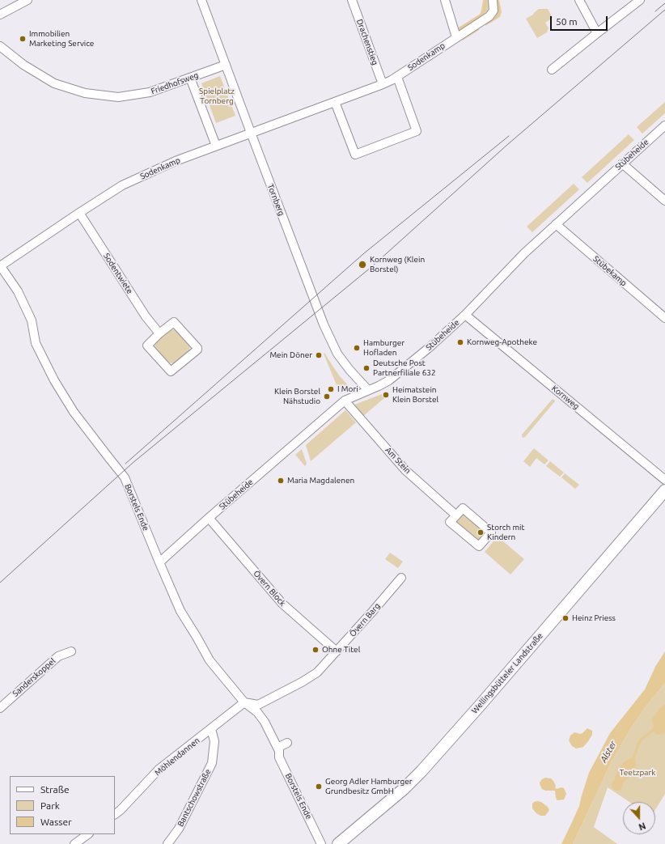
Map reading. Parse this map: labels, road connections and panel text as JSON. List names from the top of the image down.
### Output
{
  "streets": {
    "main road": ["Wellingsbütteler Landstraße"],
    "street": [
      "Drachenstieg",
      "Sodenkamp",
      "Friedhofsweg",
      "Stübeheide",
      "Tornberg",
      "Stübekamp",
      "Sodentwiete",
      "Kornweg",
      "Am Stein",
      "Borstels Ende",
      "Övern Block",
      "Övern Barg",
      "Sanderskoppel",
      "Möhlendannen",
      "Bantschowstraße"
    ]
  },
  "crossings": [
    ["Drachenstieg", "Sodenkamp"],
    ["Sodenkamp", "Tornberg"],
    ["Sodenkamp", "Sodentwiete"],
    ["Sodenkamp", "Borstels Ende"],
    ["Friedhofsweg", "Tornberg"],
    ["Stübeheide", "Tornberg"],
    ["Stübeheide", "Stübekamp"],
    ["Stübeheide", "Kornweg"],
    ["Stübeheide", "Am Stein"],
    ["Stübeheide", "Borstels Ende"],
    ["Stübeheide", "Övern Block"],
    ["Borstels Ende", "Övern Barg"],
    ["Borstels Ende", "Möhlendannen"],
    ["Övern Block", "Övern Barg"],
    ["Övern Barg", "Möhlendannen"],
    ["Möhlendannen", "Bantschowstraße"]
  ],
  "water": ["Alster"],
  "parks": ["Spielplatz Tornberg", "Teetzpark"],
  "places": [
    "Immobilien Marketing Service",
    "Kornweg (Klein Borstel)",
    "Kornweg-Apotheke",
    "Hamburger Hofladen",
    "Mein Döner",
    "Deutsche Post Partnerfiliale 632",
    "I Mori",
    "Heimatstein Klein Borstel",
    "Klein Borstel Nähstudio",
    "Maria Magdalenen",
    "Storch mit Kindern",
    "Heinz Priess",
    "Ohne Titel",
    "Georg Adler Hamburger Grundbesitz GmbH"
  ],
  "legend": ["Straße", "Park", "Wasser"],
  "scale_bar": "50 m",
  "north": "bottom"
}
